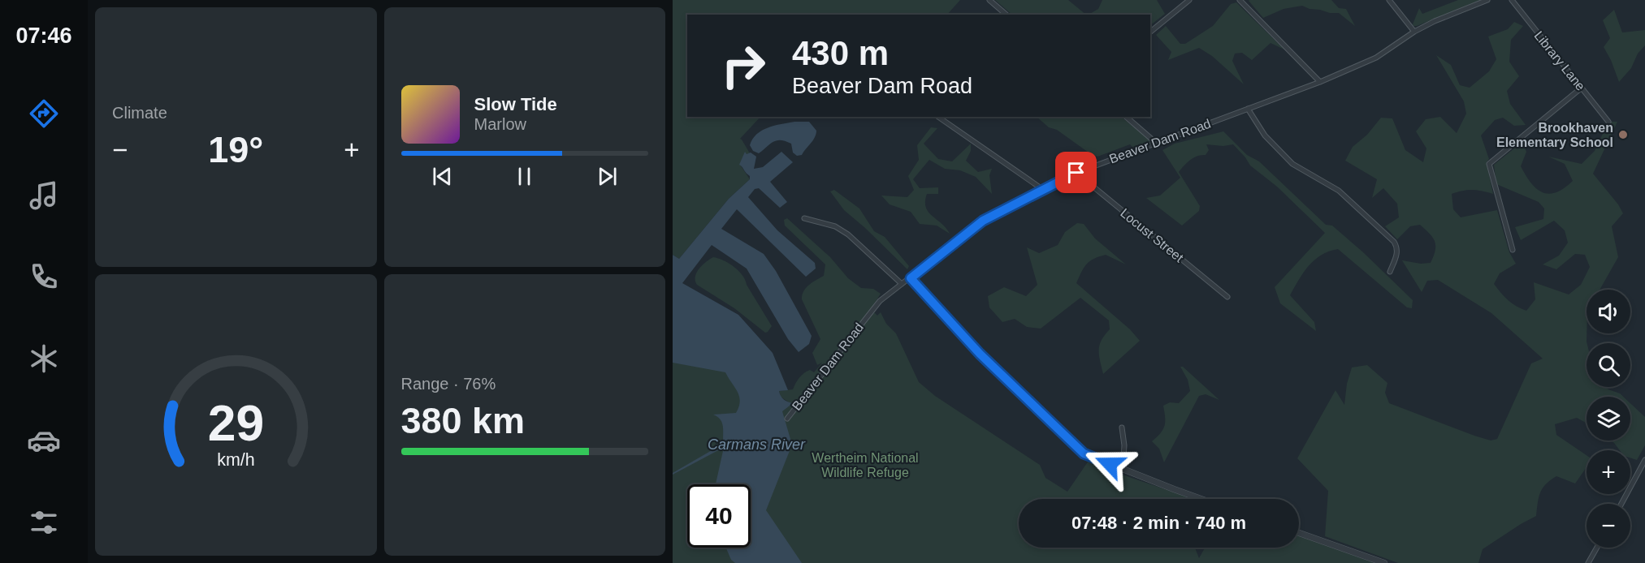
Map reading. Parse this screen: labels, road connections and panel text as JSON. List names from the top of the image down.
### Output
{
  "streets": {
    "street": ["Library Lane", "Beaver Dam Road", "Locust Street"]
  },
  "crossings": [
    ["Beaver Dam Road", "Locust Street"]
  ],
  "water": ["Carmans River"],
  "parks": ["Wertheim National Wildlife Refuge"],
  "places": ["Brookhaven Elementary School"],
  "page": {
    "tabs": "07:46",
    "tile": [
      "Climate",
      ["Range · 76%", "380 km"]
    ],
    "turn": ["430 m", "Beaver Dam Road"],
    "song": ["Slow Tide", "Marlow"],
    "heat": ["−", "19°", "+"],
    "map_buttons": ["+", "−"],
    "limit": "40",
    "trip": "07:48 · 2 min · 740 m",
    "gauge": ["29", "km/h"]
  }
}
